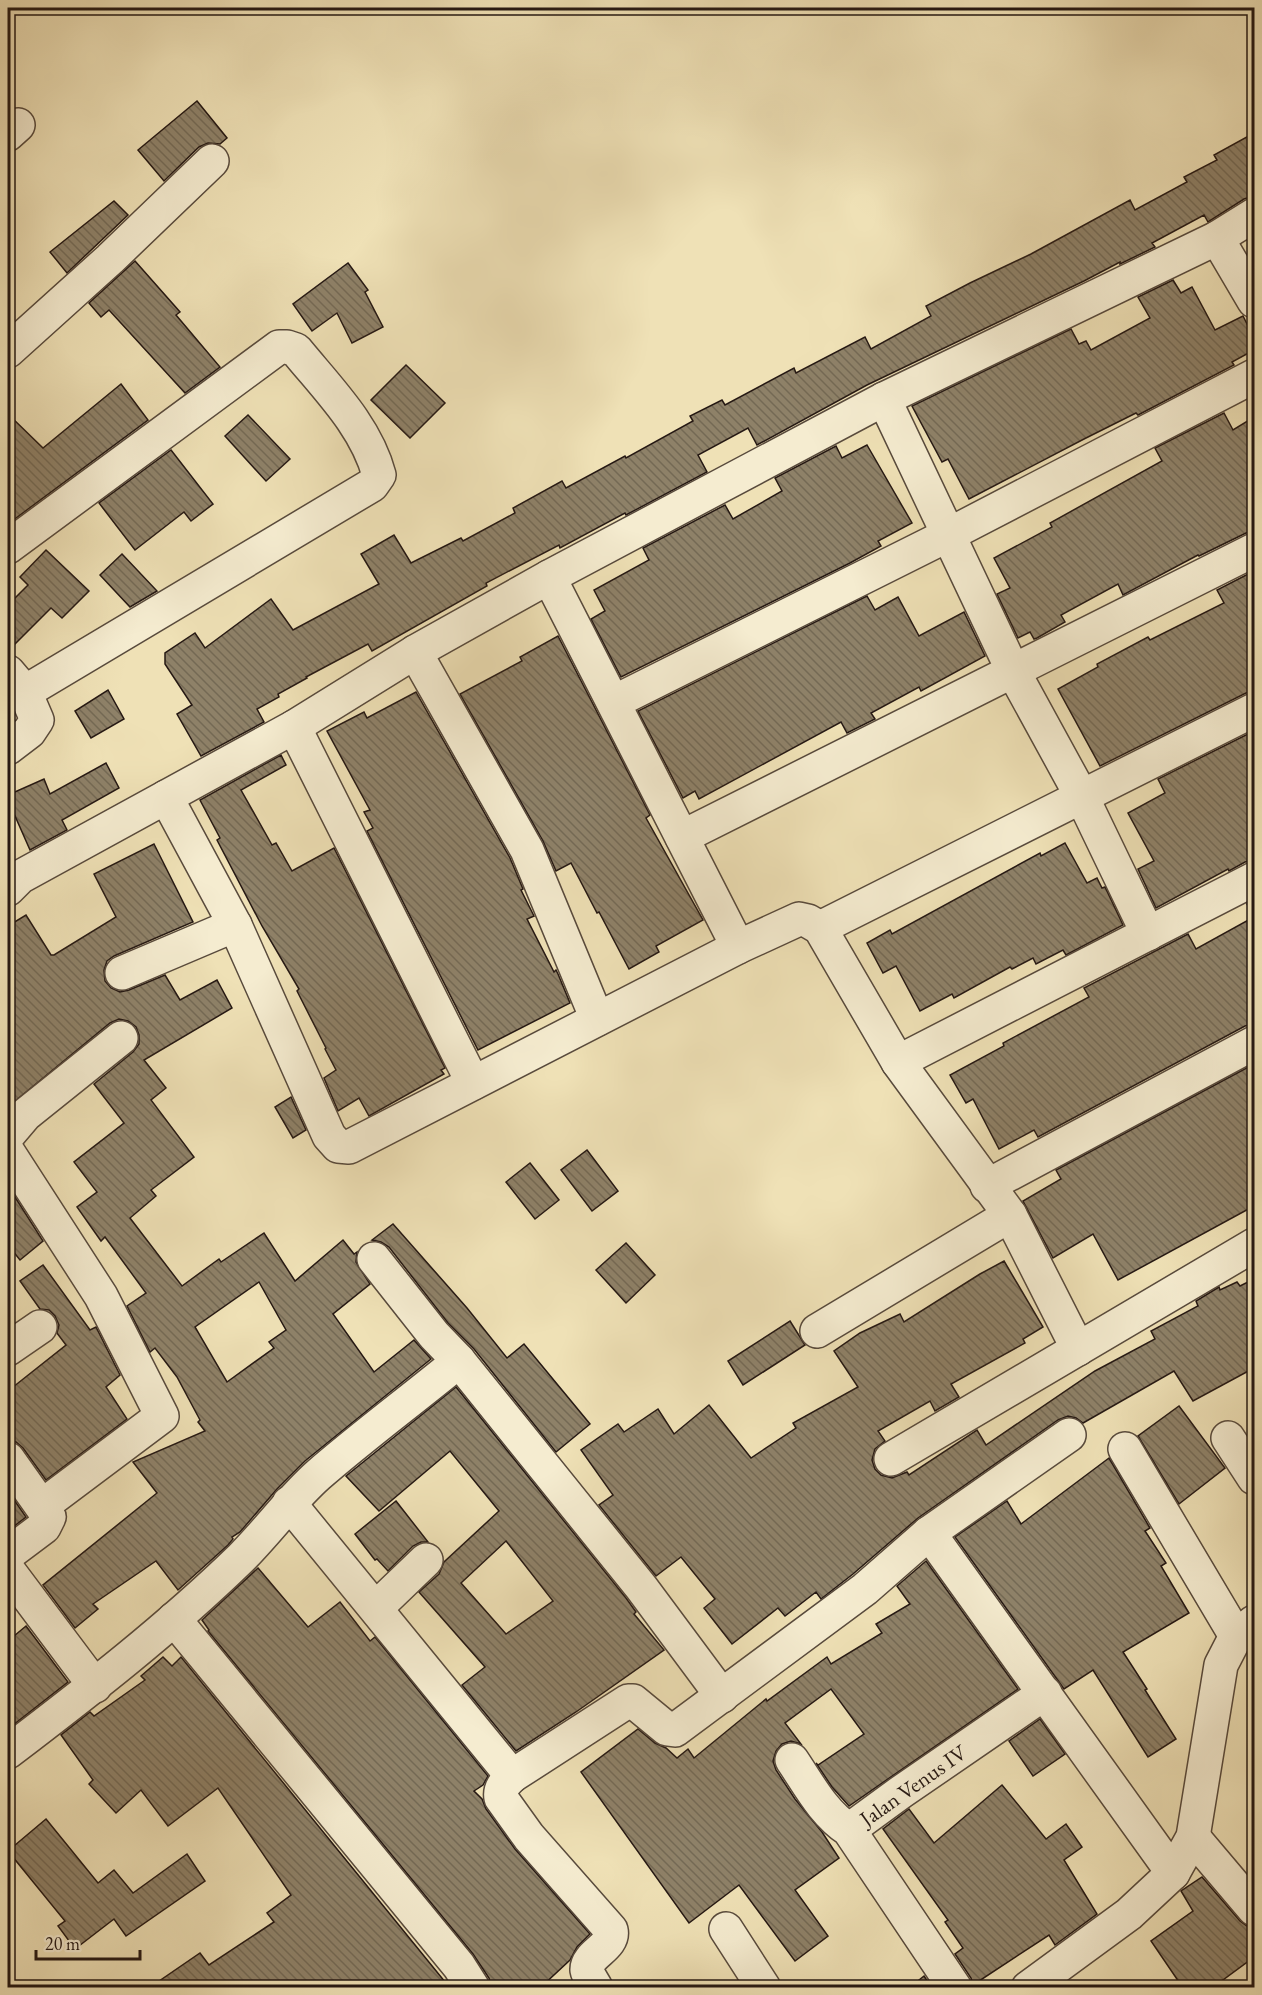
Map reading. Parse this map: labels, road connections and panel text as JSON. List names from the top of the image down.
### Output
{
  "streets": {
    "street": ["Jalan Venus IV"]
  },
  "scale_bar": "20 m"
}
